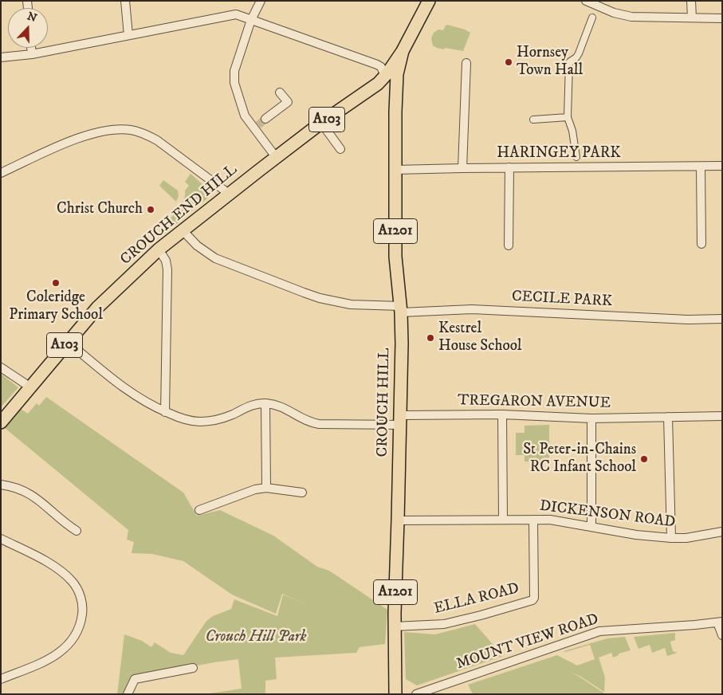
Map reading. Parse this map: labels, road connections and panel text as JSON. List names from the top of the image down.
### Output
{
  "streets": {
    "main road": [
      "A103",
      "CROUCH END HILL",
      "A1201",
      "CROUCH HILL"
    ],
    "street": [
      "HARINGEY PARK",
      "CECILE PARK",
      "TREGARON AVENUE",
      "DICKENSON ROAD",
      "ELLA ROAD",
      "MOUNT VIEW ROAD"
    ]
  },
  "crossings": [
    ["A103", "CROUCH END HILL"],
    ["A103", "CROUCH HILL"],
    ["HARINGEY PARK", "CROUCH HILL"],
    ["CROUCH END HILL", "CECILE PARK"],
    ["CROUCH END HILL", "CROUCH HILL"],
    ["CECILE PARK", "CROUCH HILL"],
    ["CROUCH HILL", "TREGARON AVENUE"],
    ["CROUCH HILL", "DICKENSON ROAD"],
    ["CROUCH HILL", "ELLA ROAD"],
    ["DICKENSON ROAD", "ELLA ROAD"]
  ],
  "parks": ["Crouch Hill Park"],
  "places": [
    "Hornsey Town Hall",
    "Christ Church",
    "Coleridge Primary School",
    "Kestrel House School",
    "St Peter-in-Chains RC Infant School"
  ],
  "north": "top"
}
